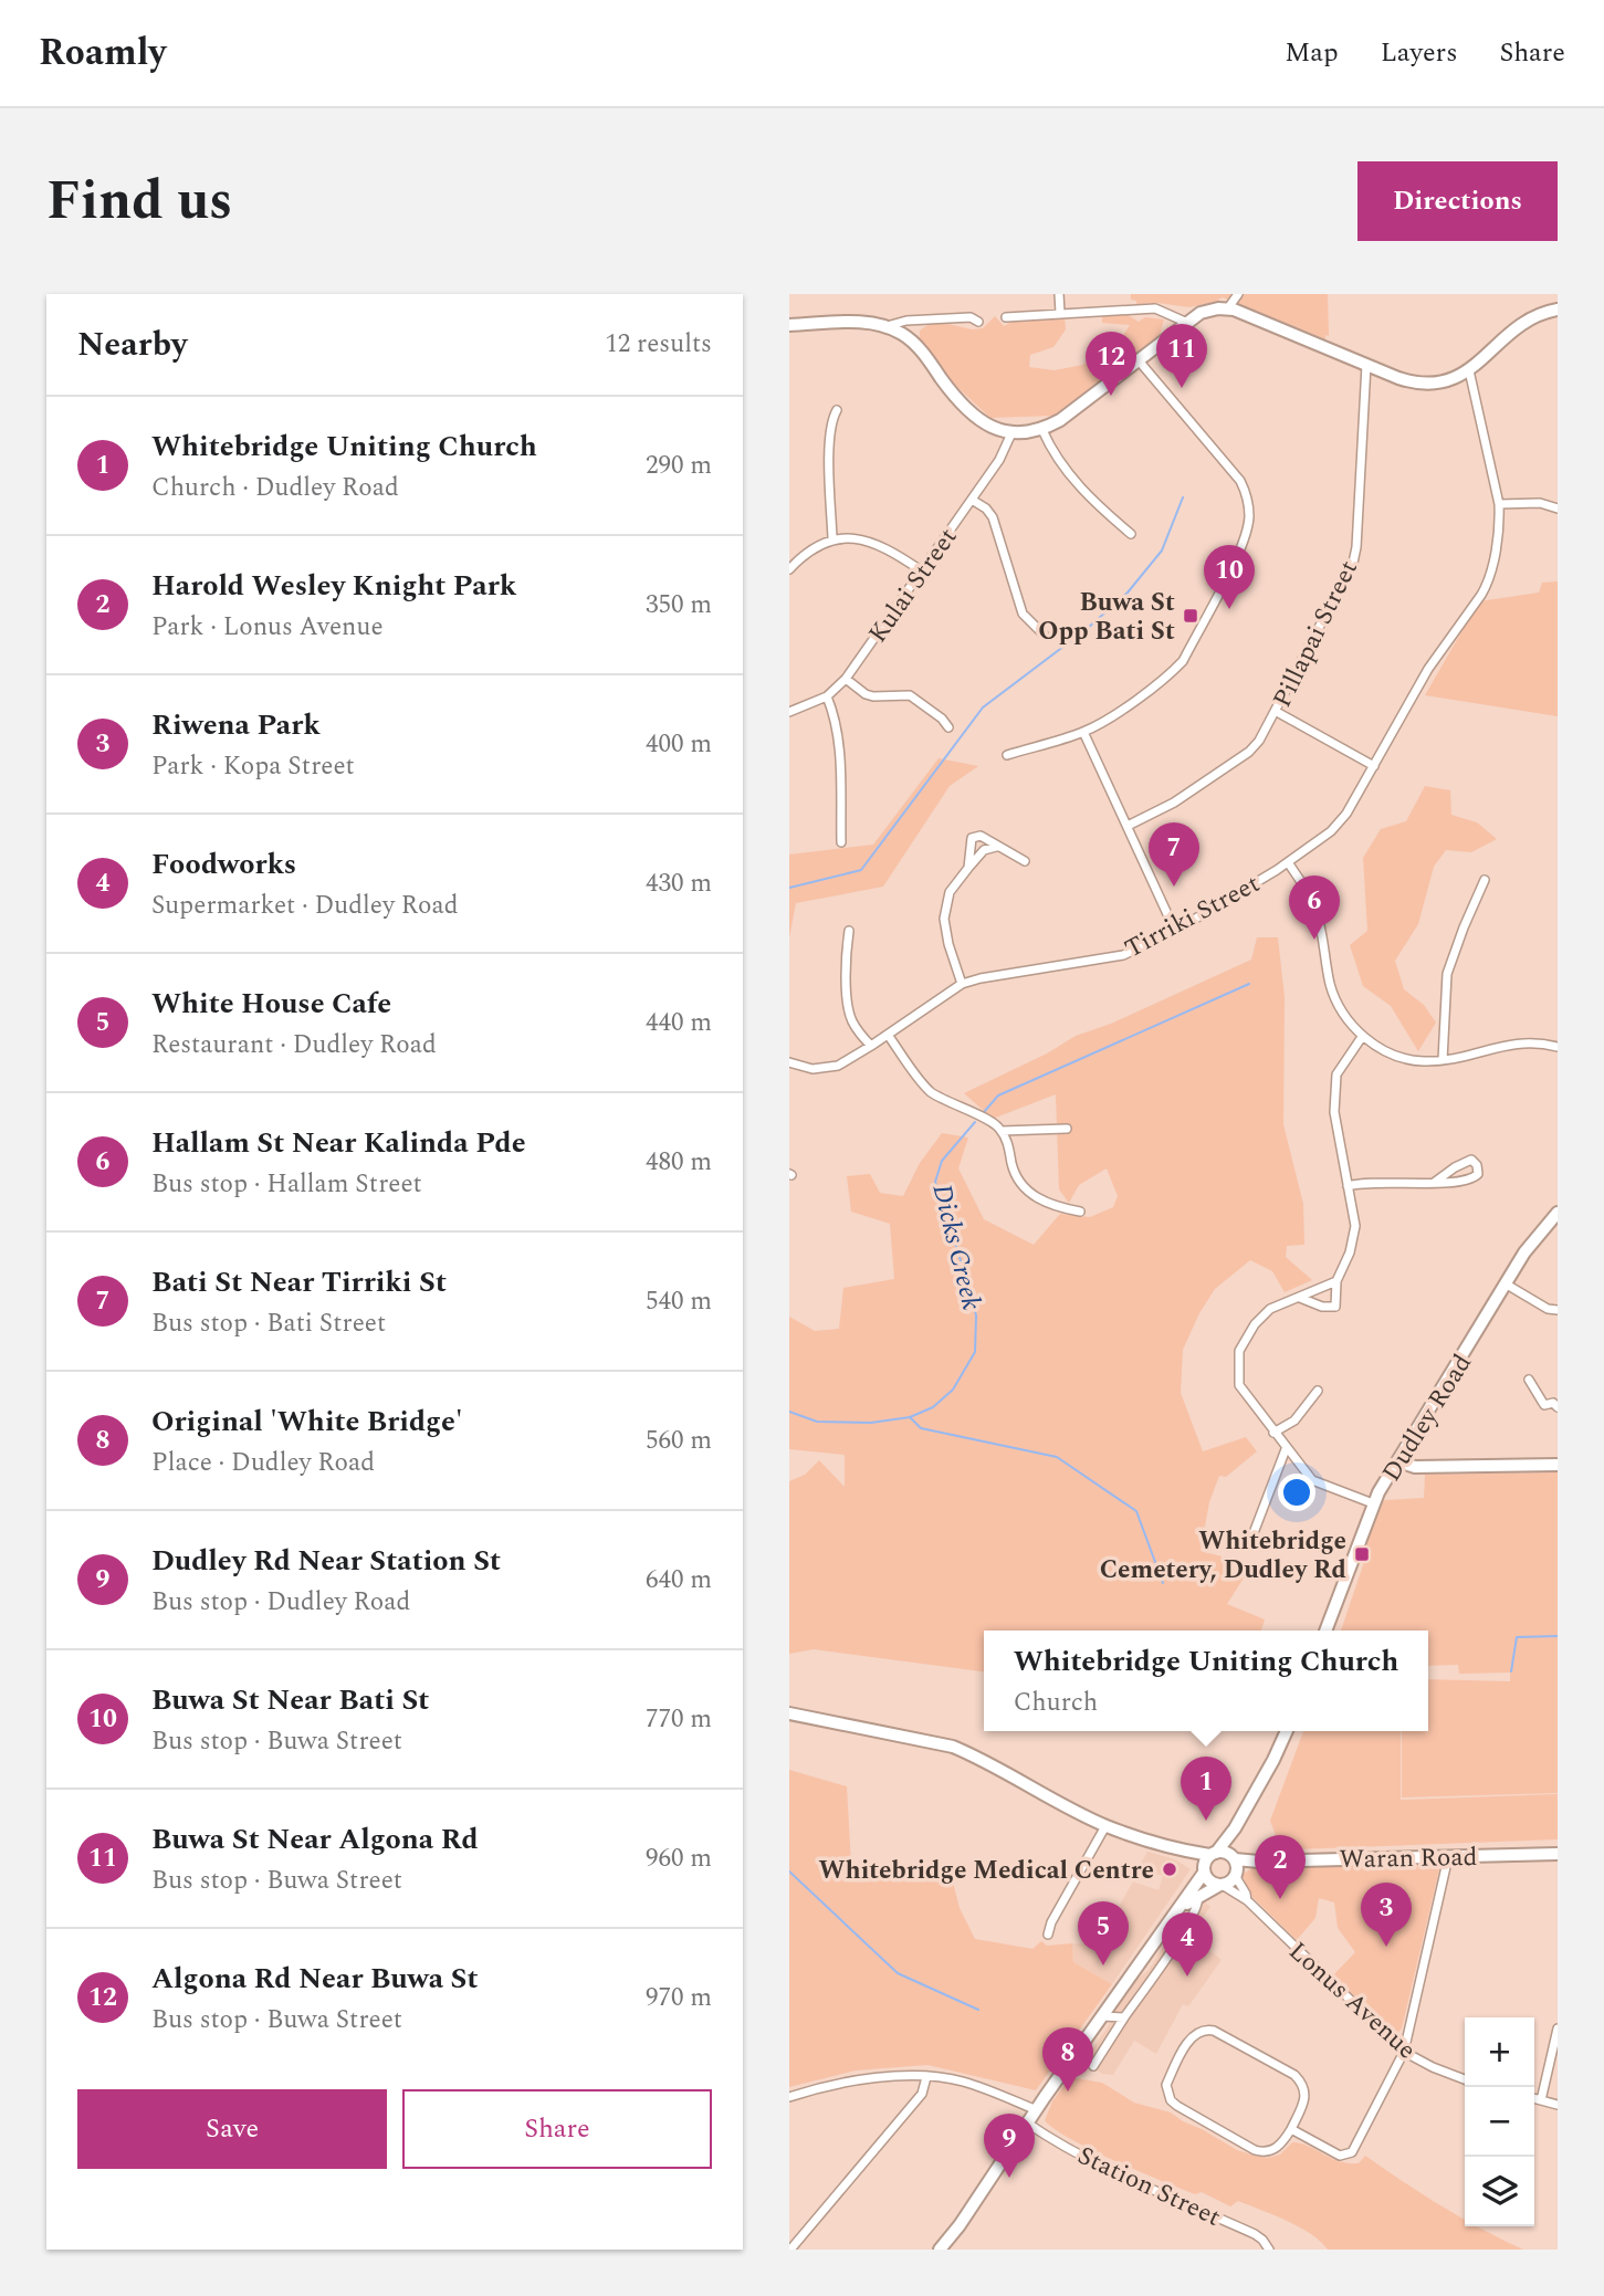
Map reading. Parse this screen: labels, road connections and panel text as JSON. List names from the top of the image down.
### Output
{
  "streets": {
    "main road": ["Dudley Road", "Waran Road"],
    "street": [
      "Kulai Street",
      "Pillapai Street",
      "Tirriki Street",
      "Lonus Avenue",
      "Station Street"
    ]
  },
  "crossings": [
    ["Waran Road", "Lonus Avenue"]
  ],
  "water": ["Dicks Creek"],
  "places": {
    "transit": ["Buwa St Opp Bati St", "Whitebridge Cemetery, Dudley Rd"],
    "other": ["Whitebridge Medical Centre"]
  },
  "page": {
    "header": "Roamly",
    "nav": ["Map", "Layers", "Share"],
    "title": "Find us",
    "buttons": [
      "Directions",
      ["Save", "Share"]
    ],
    "heading": ["Nearby", "12 results"],
    "pins": [
      "11",
      "12",
      "10",
      "7",
      "6",
      "1",
      "2",
      "3",
      "5",
      "4",
      "8",
      "9"
    ],
    "list": [
      {
        "mark": "1",
        "name": "Whitebridge Uniting Church",
        "note": "Church · Dudley Road",
        "value": "290 m"
      },
      {
        "mark": "2",
        "name": "Harold Wesley Knight Park",
        "note": "Park · Lonus Avenue",
        "value": "350 m"
      },
      {
        "mark": "3",
        "name": "Riwena Park",
        "note": "Park · Kopa Street",
        "value": "400 m"
      },
      {
        "mark": "4",
        "name": "Foodworks",
        "note": "Supermarket · Dudley Road",
        "value": "430 m"
      },
      {
        "mark": "5",
        "name": "White House Cafe",
        "note": "Restaurant · Dudley Road",
        "value": "440 m"
      },
      {
        "mark": "6",
        "name": "Hallam St Near Kalinda Pde",
        "note": "Bus stop · Hallam Street",
        "value": "480 m"
      },
      {
        "mark": "7",
        "name": "Bati St Near Tirriki St",
        "note": "Bus stop · Bati Street",
        "value": "540 m"
      },
      {
        "mark": "8",
        "name": "Original 'White Bridge'",
        "note": "Place · Dudley Road",
        "value": "560 m"
      },
      {
        "mark": "9",
        "name": "Dudley Rd Near Station St",
        "note": "Bus stop · Dudley Road",
        "value": "640 m"
      },
      {
        "mark": "10",
        "name": "Buwa St Near Bati St",
        "note": "Bus stop · Buwa Street",
        "value": "770 m"
      },
      {
        "mark": "11",
        "name": "Buwa St Near Algona Rd",
        "note": "Bus stop · Buwa Street",
        "value": "960 m"
      },
      {
        "mark": "12",
        "name": "Algona Rd Near Buwa St",
        "note": "Bus stop · Buwa Street",
        "value": "970 m"
      }
    ],
    "popup": ["Whitebridge Uniting Church", "Church"],
    "map_buttons": ["+", "−"]
  }
}
